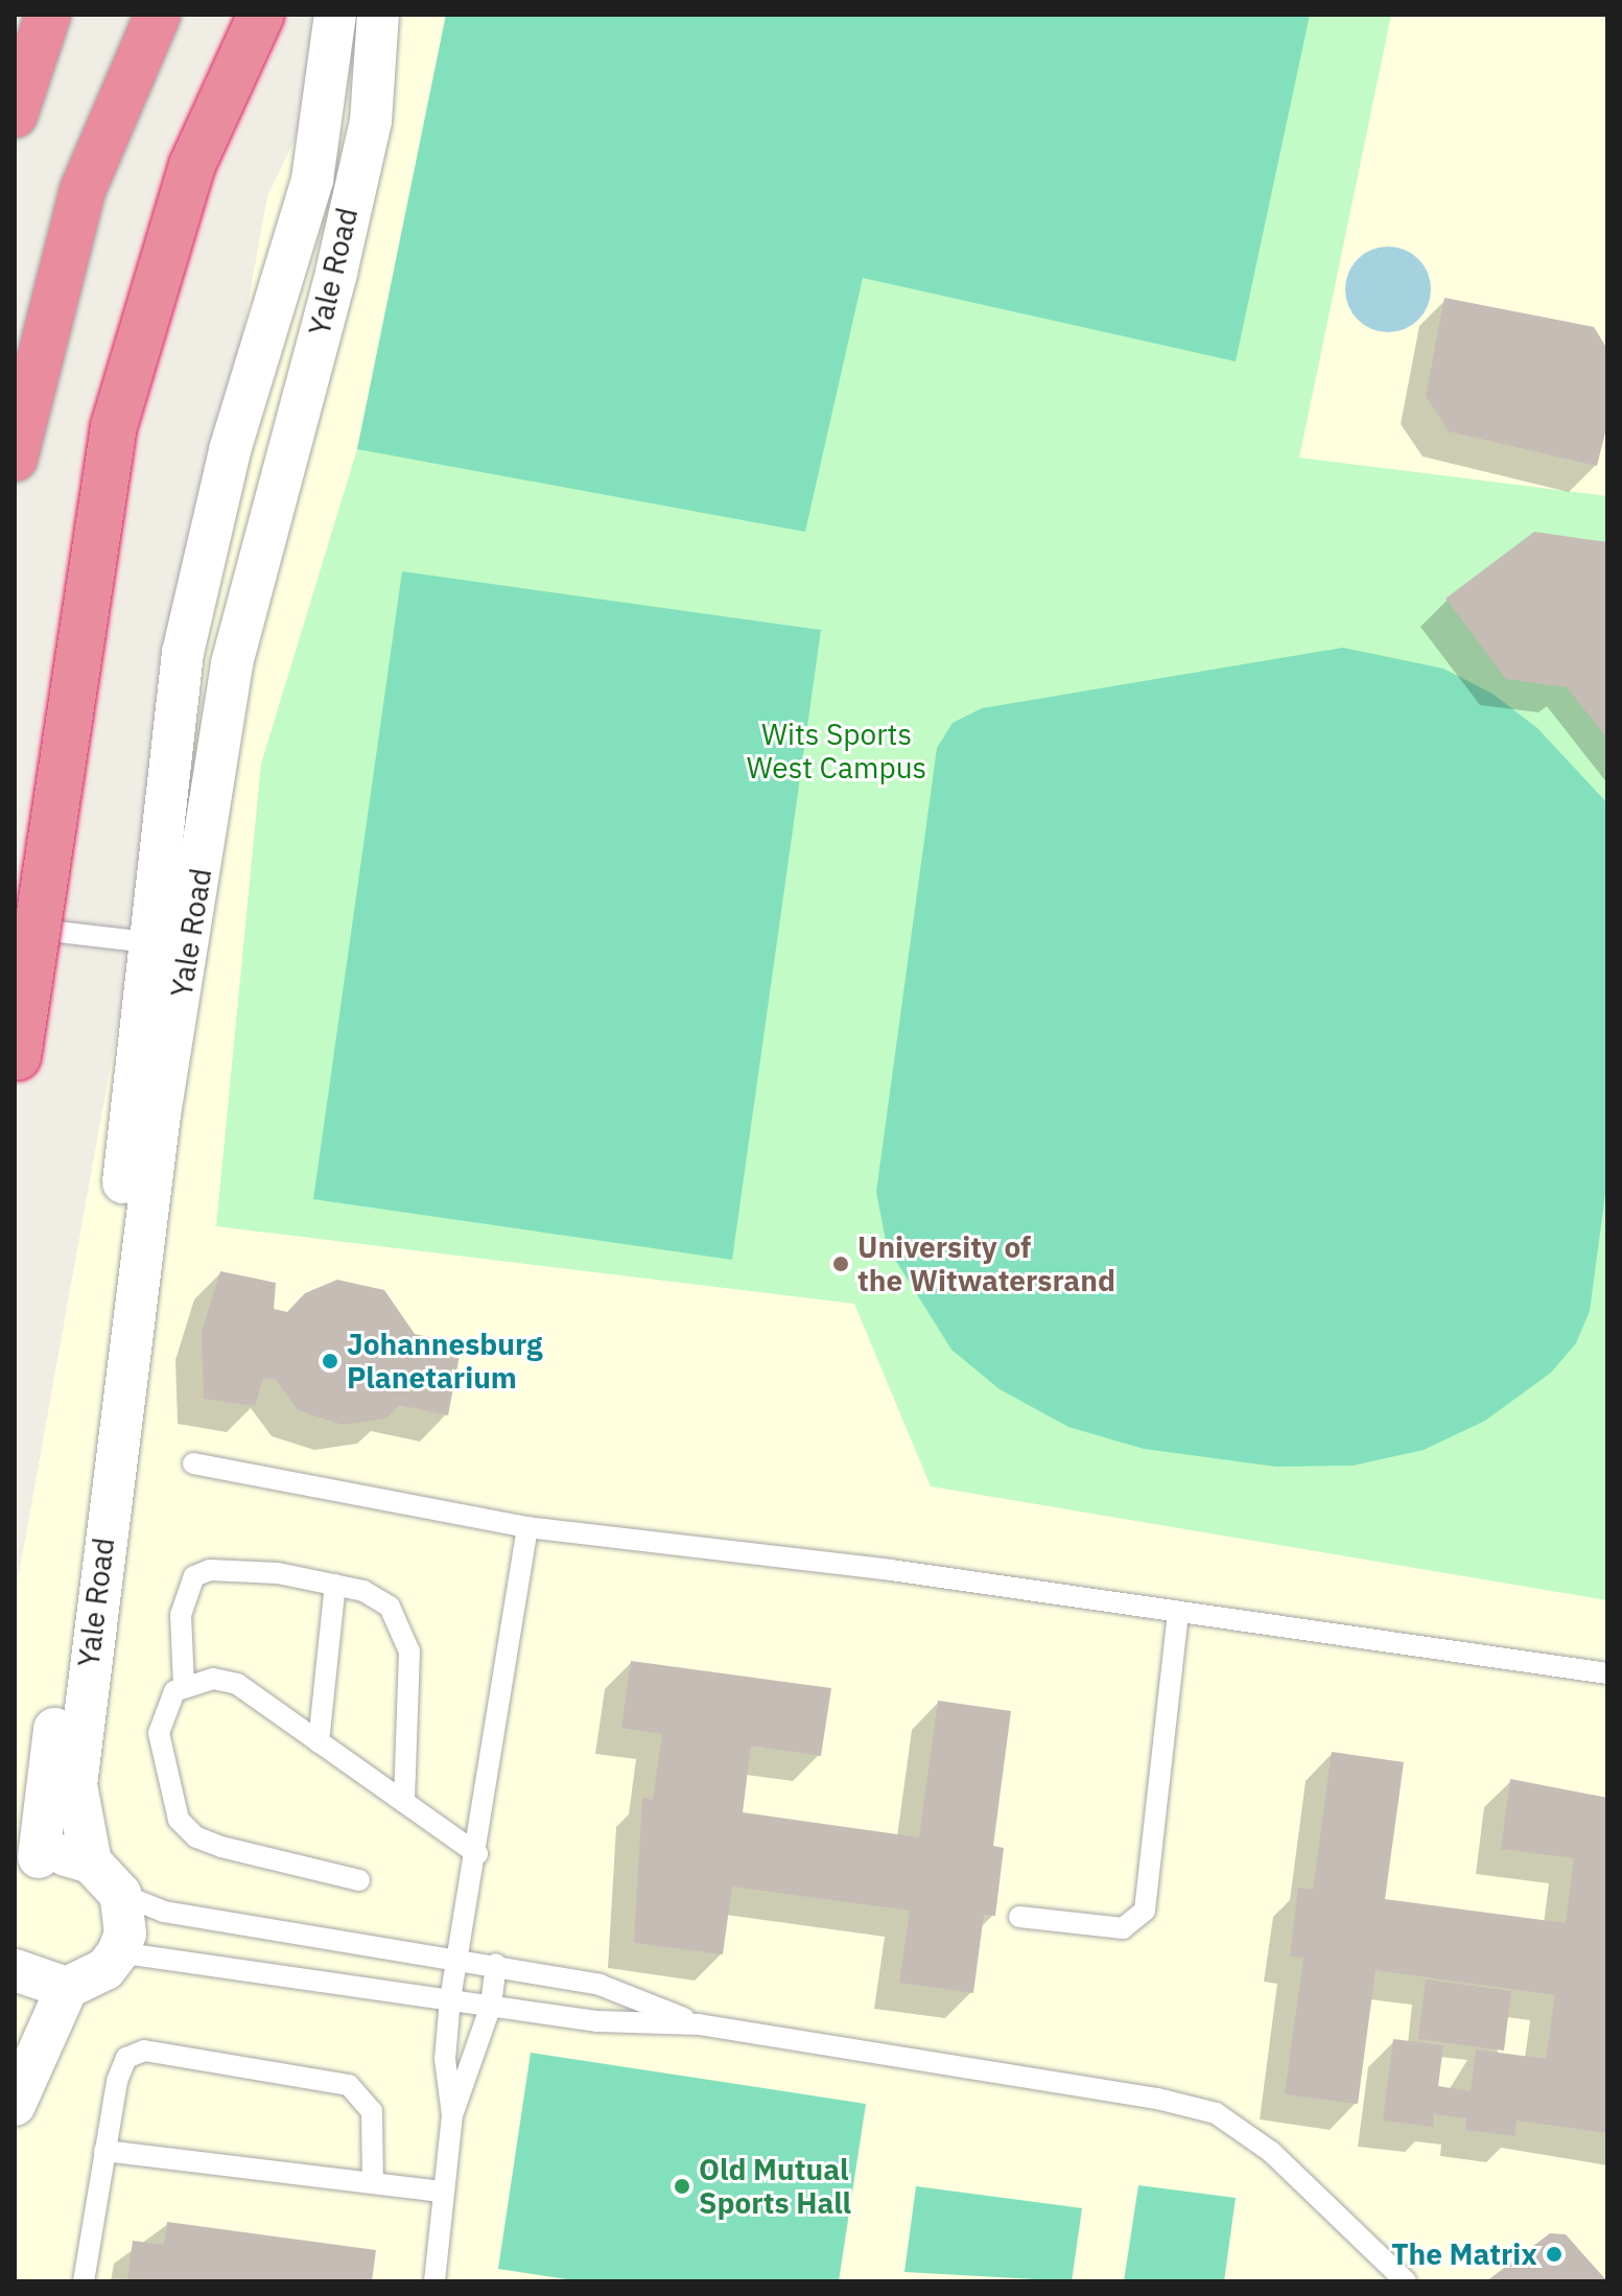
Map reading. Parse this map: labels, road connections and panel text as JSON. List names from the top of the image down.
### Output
{
  "streets": {
    "street": ["Yale Road"]
  },
  "parks": ["Wits Sports West Campus"],
  "places": [
    "University of the Witwatersrand",
    "Johannesburg Planetarium",
    "Old Mutual Sports Hall",
    "The Matrix"
  ]
}
